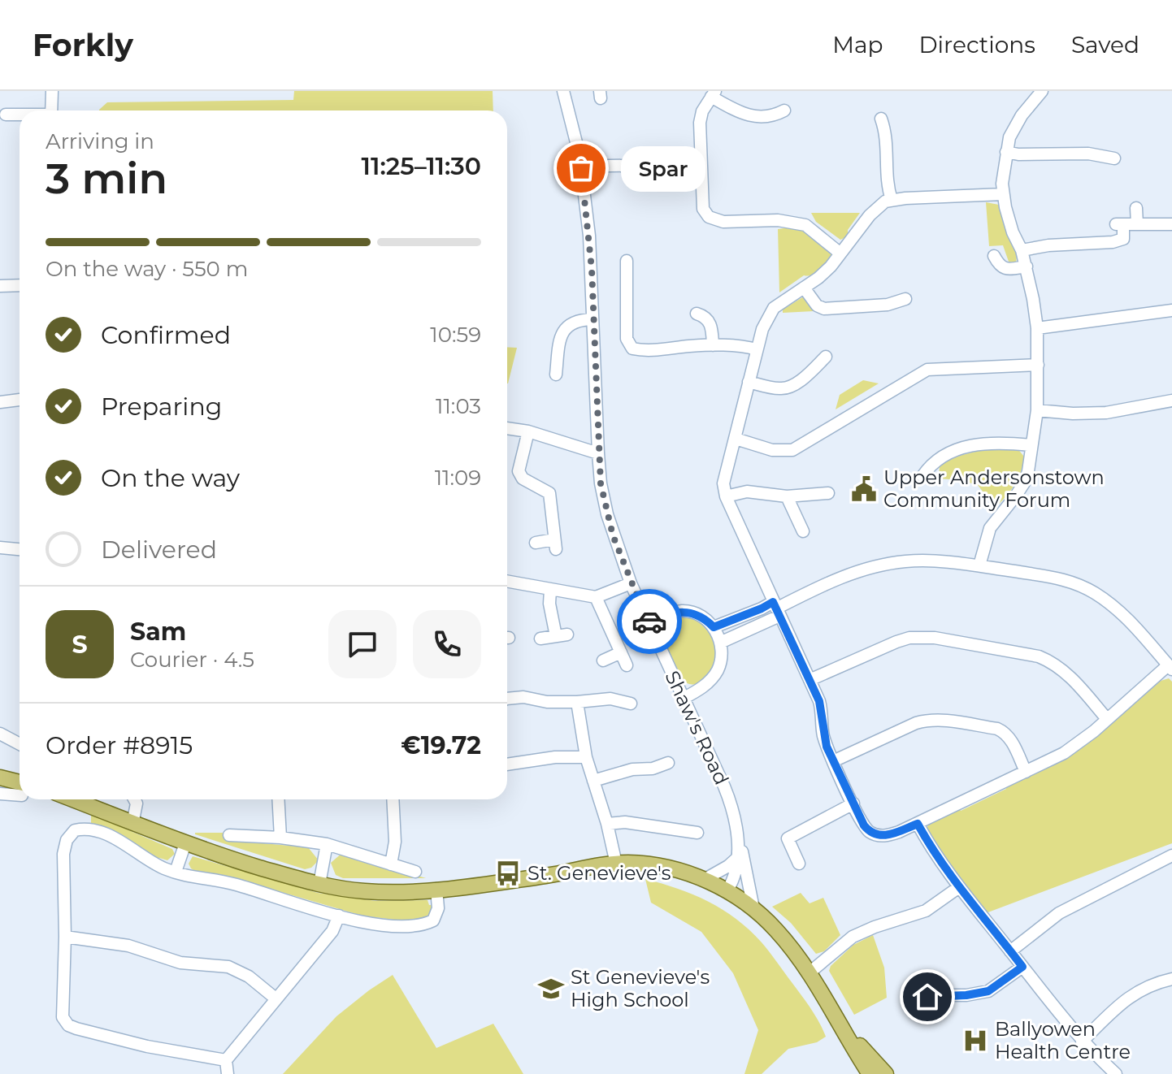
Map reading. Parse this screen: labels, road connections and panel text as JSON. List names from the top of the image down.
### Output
{
  "streets": {
    "street": ["Shaw's Road"]
  },
  "places": {
    "other": ["Spar"],
    "public building": ["Upper Andersonstown Community Forum"],
    "bus stop": ["St. Genevieve's"],
    "school or university": ["St Genevieve's High School"],
    "hospital": ["Ballyowen Health Centre"]
  },
  "page": {
    "header": "Forkly",
    "nav": ["Map", "Directions", "Saved"],
    "heading": ["3 min", "Arriving in", "11:25–11:30"],
    "panel": [
      "Sam",
      "Courier · 4.5",
      "Order #8915",
      "€19.72"
    ],
    "bubble": "Spar",
    "bar": "On the way · 550 m",
    "list": [
      ["Confirmed", "10:59"],
      ["Preparing", "11:03"],
      ["On the way", "11:09"],
      "Delivered"
    ],
    "round": "S"
  }
}
